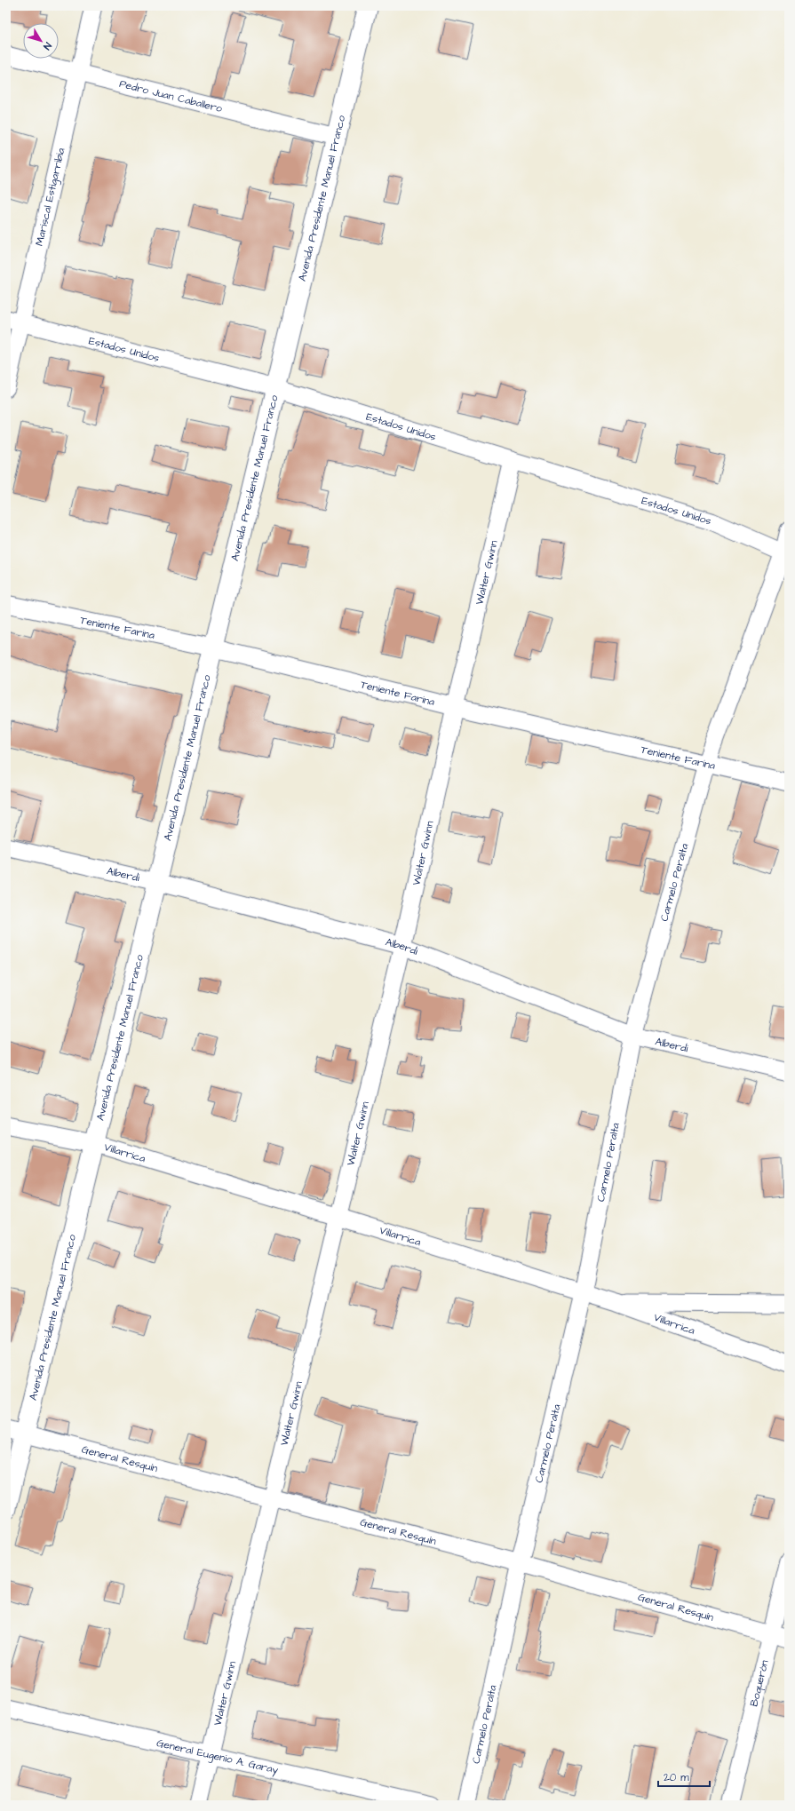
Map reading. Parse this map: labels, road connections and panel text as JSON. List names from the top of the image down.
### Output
{
  "streets": {
    "main road": ["Avenida Presidente Manuel Franco"],
    "street": [
      "Pedro Juan Caballero",
      "Mariscal Estigarribia",
      "Estados Unidos",
      "Walter Gwinn",
      "Teniente Farina",
      "Alberdi",
      "Carmelo Peralta",
      "Villarrica",
      "General Resquín",
      "Boquerón",
      "General Eugenio A. Garay"
    ]
  },
  "crossings": [
    ["Pedro Juan Caballero", "Mariscal Estigarribia"],
    ["Pedro Juan Caballero", "Avenida Presidente Manuel Franco"],
    ["Mariscal Estigarribia", "Estados Unidos"],
    ["Avenida Presidente Manuel Franco", "Estados Unidos"],
    ["Avenida Presidente Manuel Franco", "Teniente Farina"],
    ["Avenida Presidente Manuel Franco", "Alberdi"],
    ["Avenida Presidente Manuel Franco", "Villarrica"],
    ["Avenida Presidente Manuel Franco", "General Resquín"],
    ["Estados Unidos", "Walter Gwinn"],
    ["Estados Unidos", "Carmelo Peralta"],
    ["Walter Gwinn", "Teniente Farina"],
    ["Walter Gwinn", "Alberdi"],
    ["Walter Gwinn", "Villarrica"],
    ["Walter Gwinn", "General Resquín"],
    ["Walter Gwinn", "General Eugenio A. Garay"],
    ["Teniente Farina", "Carmelo Peralta"],
    ["Alberdi", "Carmelo Peralta"],
    ["Carmelo Peralta", "Villarrica"],
    ["Carmelo Peralta", "General Resquín"],
    ["General Resquín", "Boquerón"]
  ],
  "scale_bar": "20 m",
  "north": "bottom right"
}
